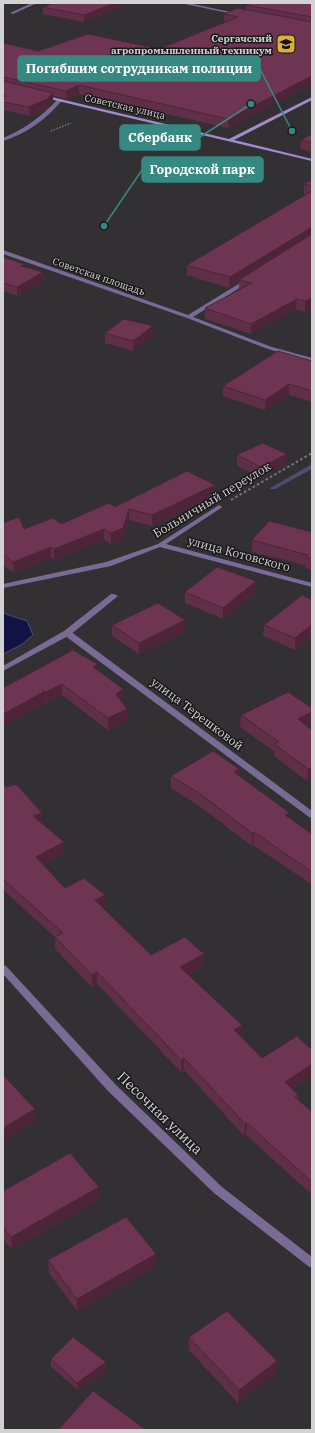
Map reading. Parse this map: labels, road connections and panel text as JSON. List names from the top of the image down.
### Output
{
  "streets": {
    "main road": ["Советская улица"],
    "street": [
      "Советская площадь",
      "Больничный переулок",
      "улица Котовского",
      "улица Терешковой",
      "Песочная улица"
    ]
  },
  "crossings": [
    ["Больничный переулок", "улица Котовского"]
  ],
  "places": {
    "school or university": ["Сергачский агропромышленный техникум"],
    "other": ["Сбербанк", "Погибшим сотрудникам полиции", "Городской парк"]
  }
}
